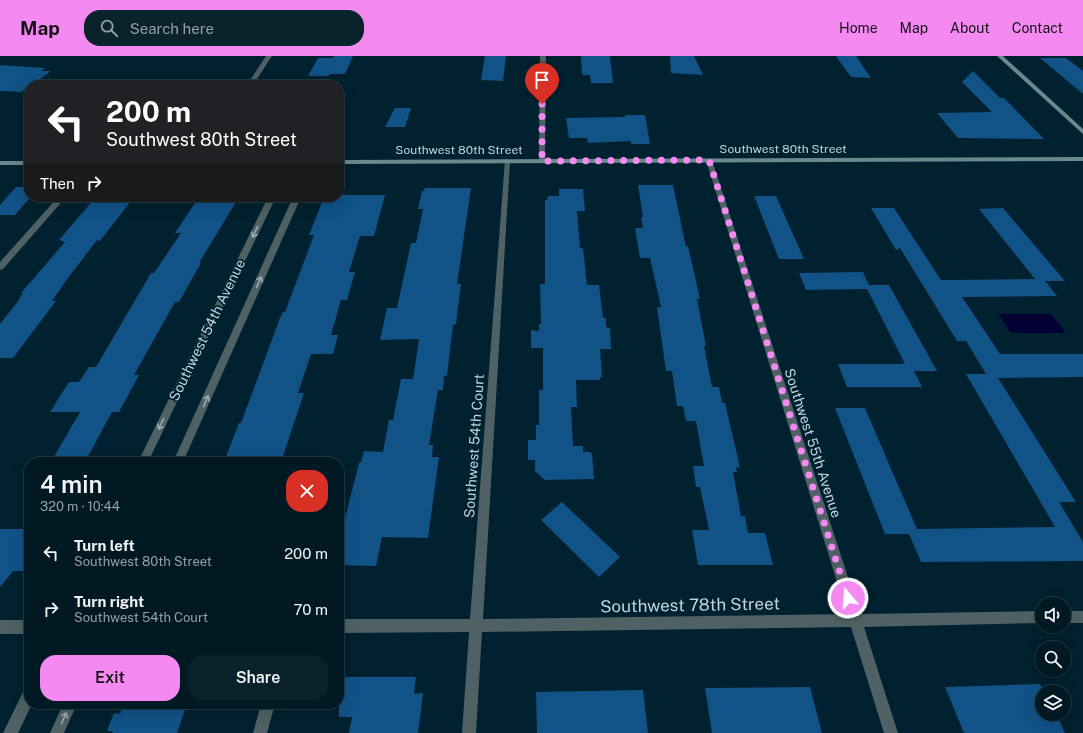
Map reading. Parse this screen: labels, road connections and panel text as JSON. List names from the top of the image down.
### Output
{
  "streets": {
    "street": [
      "Southwest 80th Street",
      "Southwest 54th Avenue",
      "Southwest 55th Avenue",
      "Southwest 54th Court",
      "Southwest 78th Street"
    ]
  },
  "crossings": [
    ["Southwest 80th Street", "Southwest 55th Avenue"],
    ["Southwest 80th Street", "Southwest 54th Court"],
    ["Southwest 55th Avenue", "Southwest 78th Street"],
    ["Southwest 54th Court", "Southwest 78th Street"]
  ],
  "page": {
    "header": "Map",
    "search": "Search here",
    "nav": [
      "Home",
      "Map",
      "About",
      "Contact"
    ],
    "turn": ["200 m", "Southwest 80th Street"],
    "then": "Then",
    "heading": ["4 min", "320 m · 10:44"],
    "list": [
      {
        "name": "Turn left",
        "note": "Southwest 80th Street",
        "value": "200 m"
      },
      {
        "name": "Turn right",
        "note": "Southwest 54th Court",
        "value": "70 m"
      }
    ],
    "buttons": ["Exit", "Share"]
  }
}
